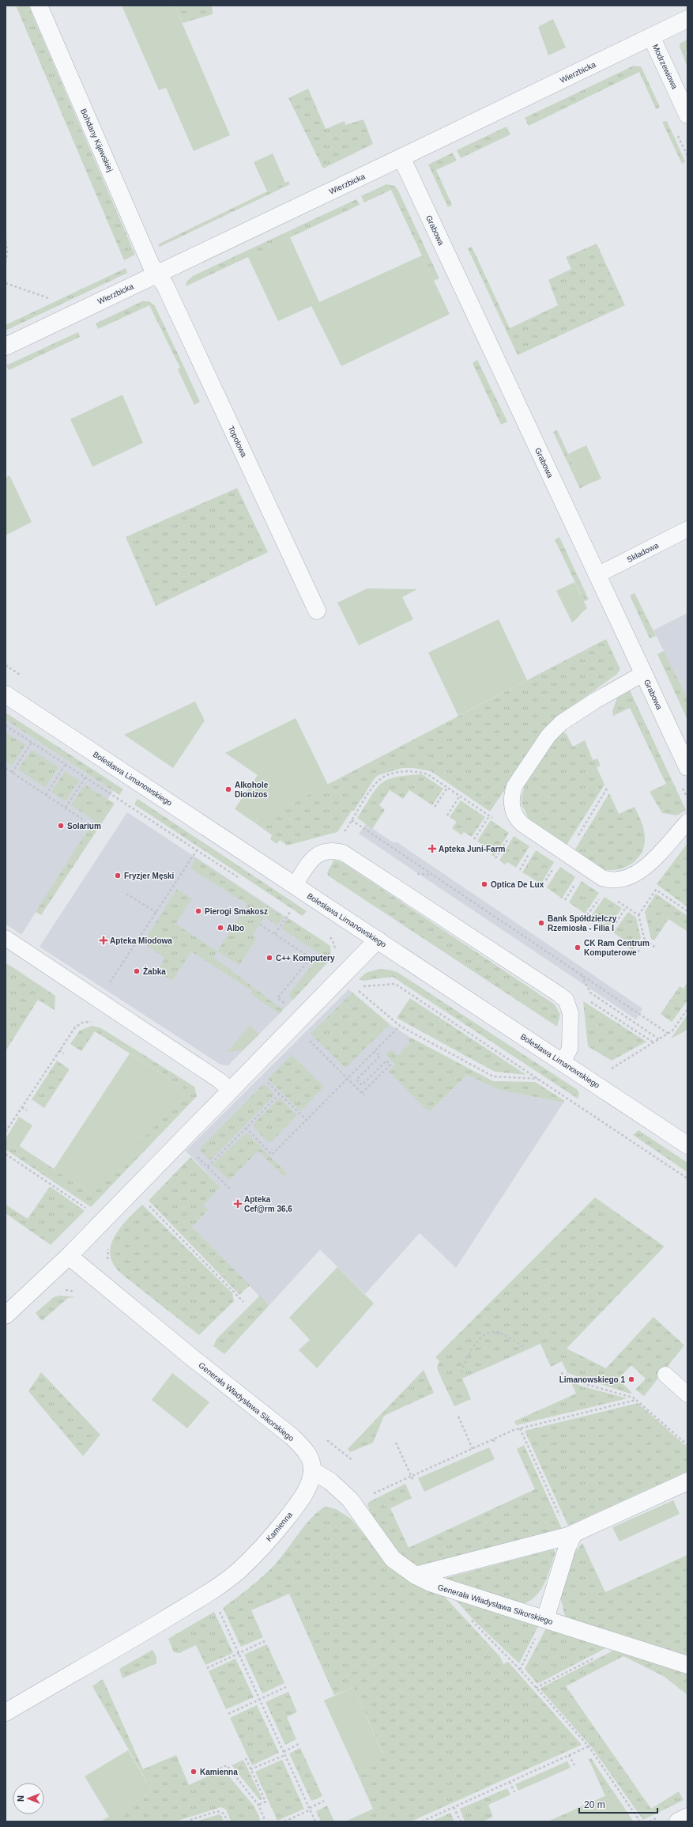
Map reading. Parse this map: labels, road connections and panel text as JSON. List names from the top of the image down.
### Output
{
  "streets": {
    "street": [
      "Modrzewiowa",
      "Wierzbicka",
      "Bohdany Kijewskiej",
      "Grabowa",
      "Topolowa",
      "Bolesława Limanowskiego",
      "Generała Władysława Sikorskiego",
      "Kamienna"
    ],
    "lane": ["Składowa"]
  },
  "crossings": [
    ["Modrzewiowa", "Wierzbicka"],
    ["Wierzbicka", "Bohdany Kijewskiej"],
    ["Wierzbicka", "Grabowa"],
    ["Wierzbicka", "Topolowa"],
    ["Bohdany Kijewskiej", "Topolowa"],
    ["Grabowa", "Składowa"],
    ["Generała Władysława Sikorskiego", "Kamienna"]
  ],
  "places": {
    "other": [
      "Alkohole Dionizos",
      "Solarium",
      "Fryzjer Męski",
      "Optica De Lux",
      "Pierogi Smakosz",
      "Bank Spółdzielczy Rzemiosła - Filia I",
      "Albo",
      "CK Ram Centrum Komputerowe",
      "C++ Komputery",
      "Żabka",
      "Limanowskiego 1",
      "Kamienna"
    ],
    "health": ["Apteka Juni-Farm", "Apteka Miodowa", "Apteka Cef@rm 36,6"]
  },
  "scale_bar": "20 m",
  "north": "left"
}
